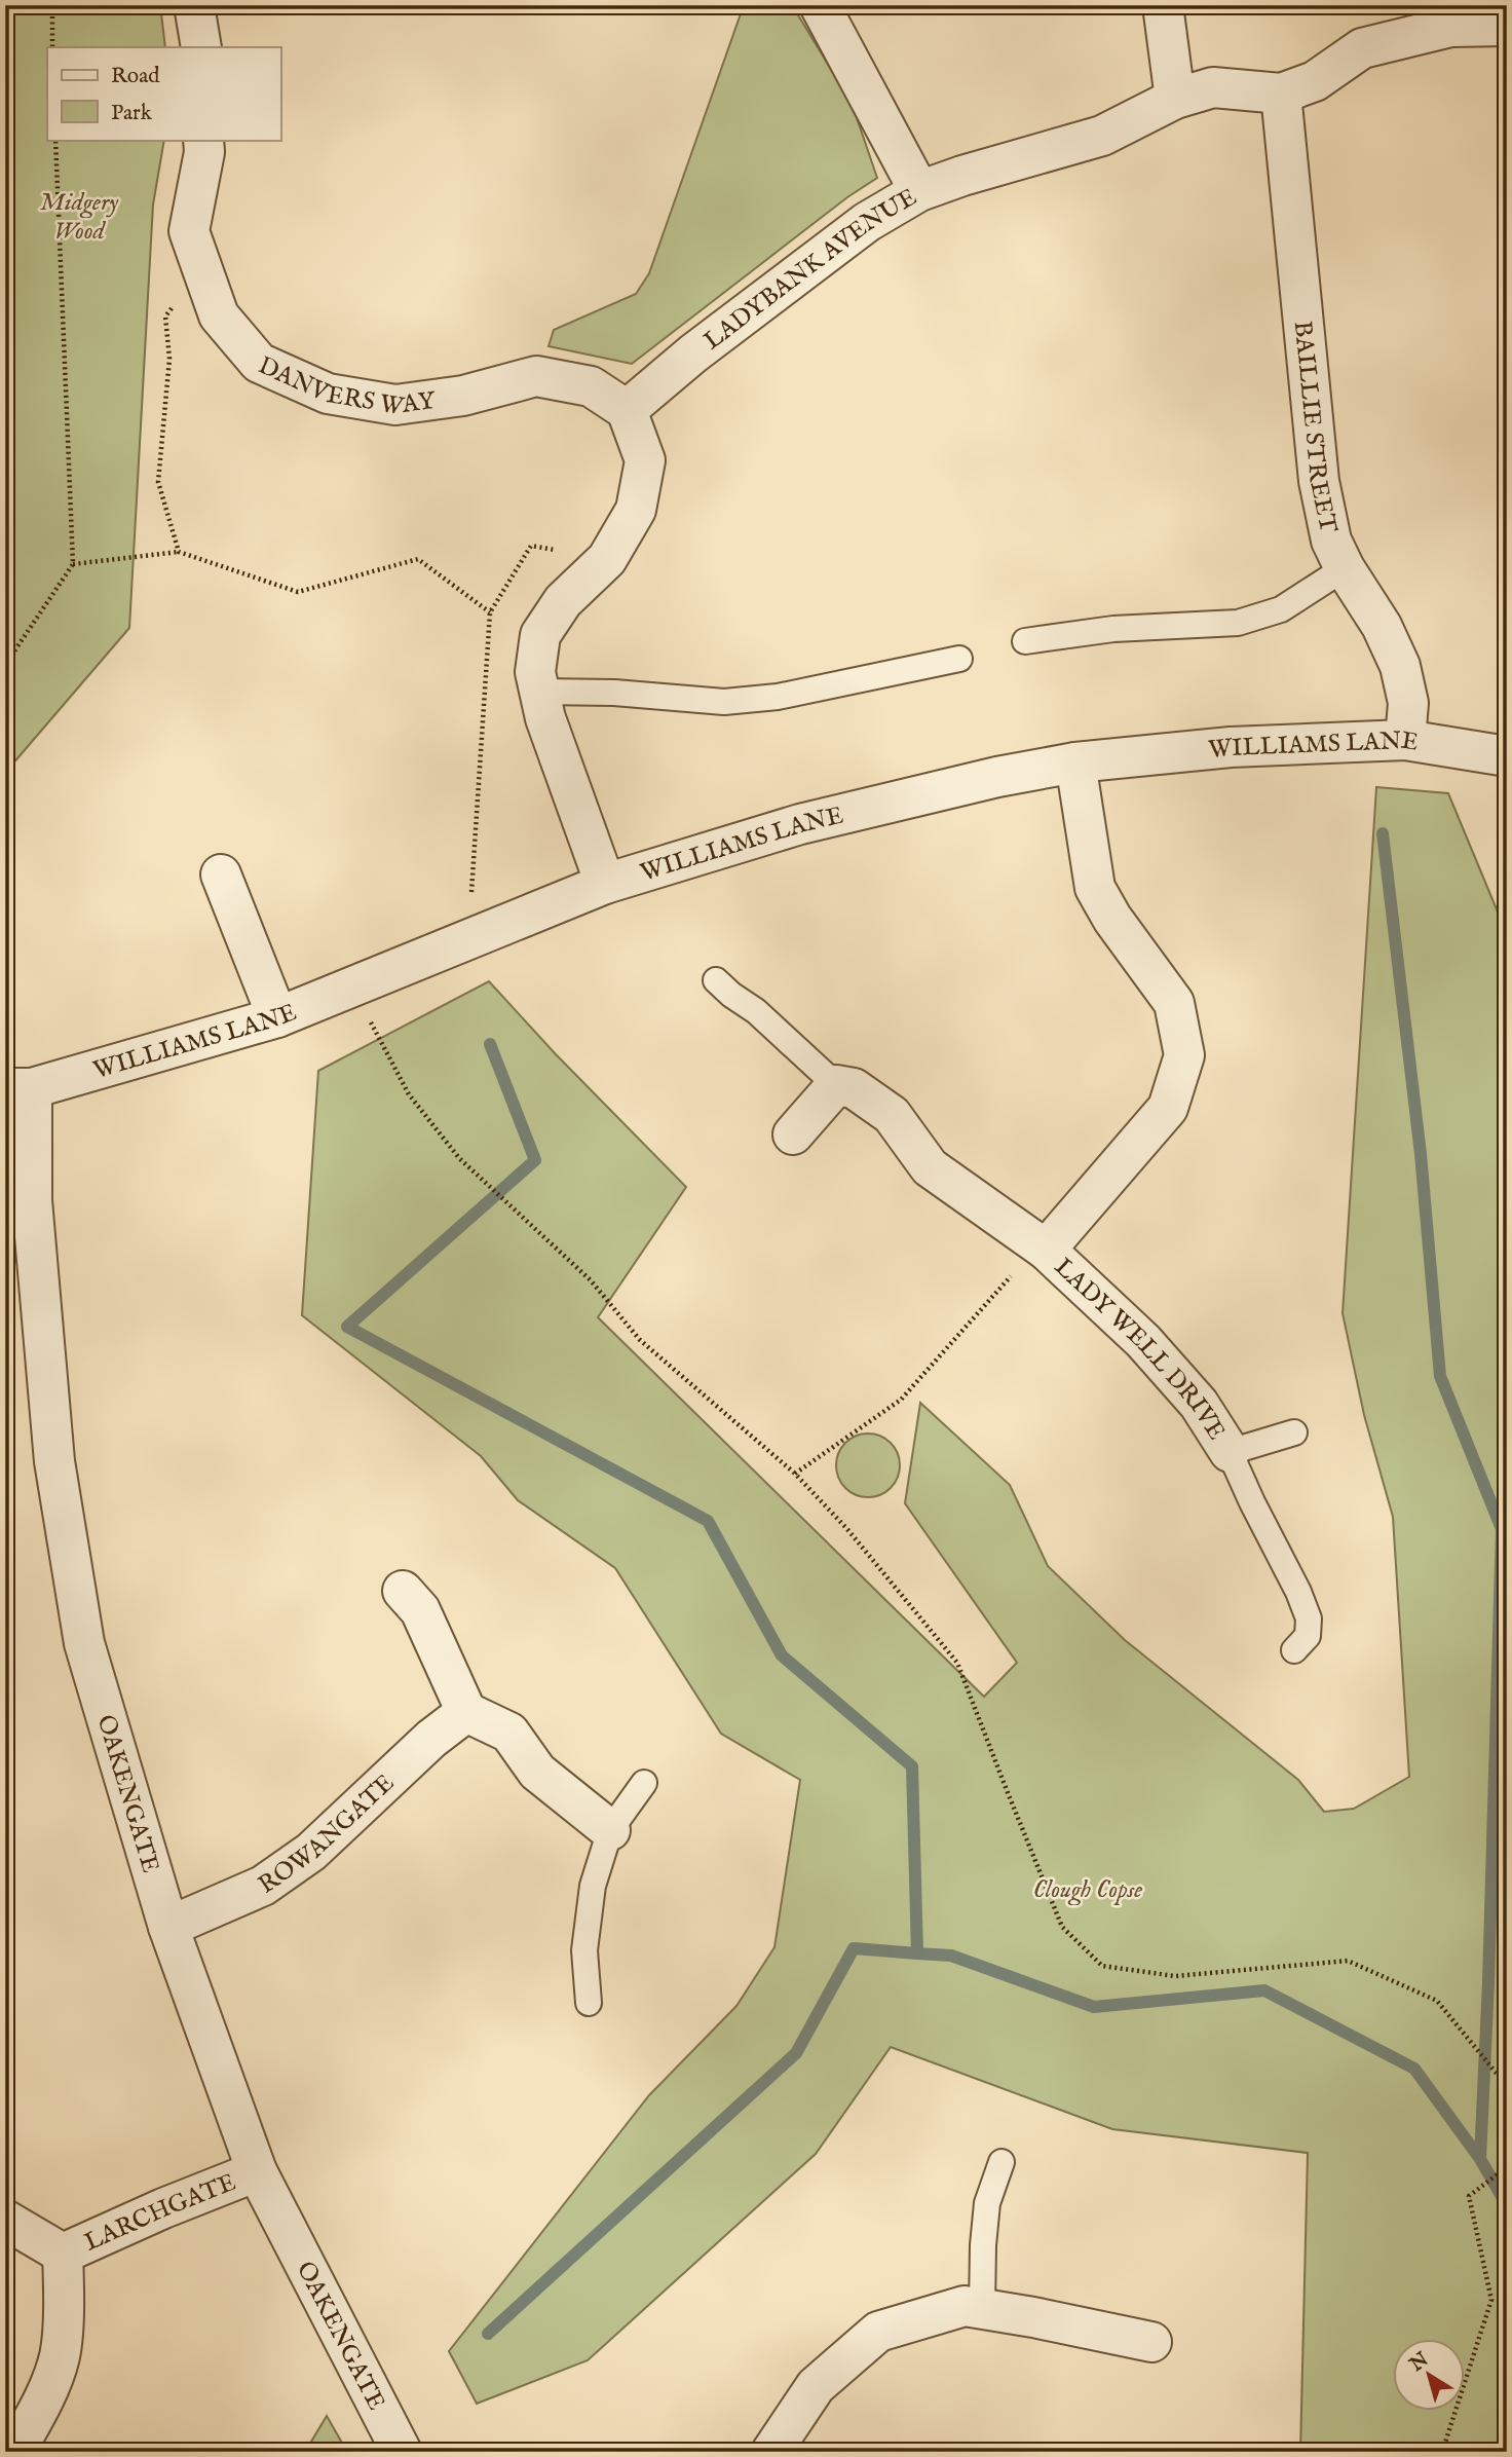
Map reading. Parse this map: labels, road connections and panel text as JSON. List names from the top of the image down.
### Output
{
  "streets": {
    "street": [
      "LADYBANK AVENUE",
      "DANVERS WAY",
      "BAILLIE STREET",
      "WILLIAMS LANE",
      "LADY WELL DRIVE",
      "OAKENGATE",
      "ROWANGATE",
      "LARCHGATE"
    ]
  },
  "crossings": [
    ["LADYBANK AVENUE", "DANVERS WAY"],
    ["LADYBANK AVENUE", "BAILLIE STREET"],
    ["BAILLIE STREET", "WILLIAMS LANE"],
    ["WILLIAMS LANE", "LADY WELL DRIVE"],
    ["WILLIAMS LANE", "OAKENGATE"],
    ["OAKENGATE", "ROWANGATE"],
    ["OAKENGATE", "LARCHGATE"]
  ],
  "parks": ["Midgery Wood", "Clough Copse"],
  "legend": ["Road", "Park"],
  "north": "top left"
}
